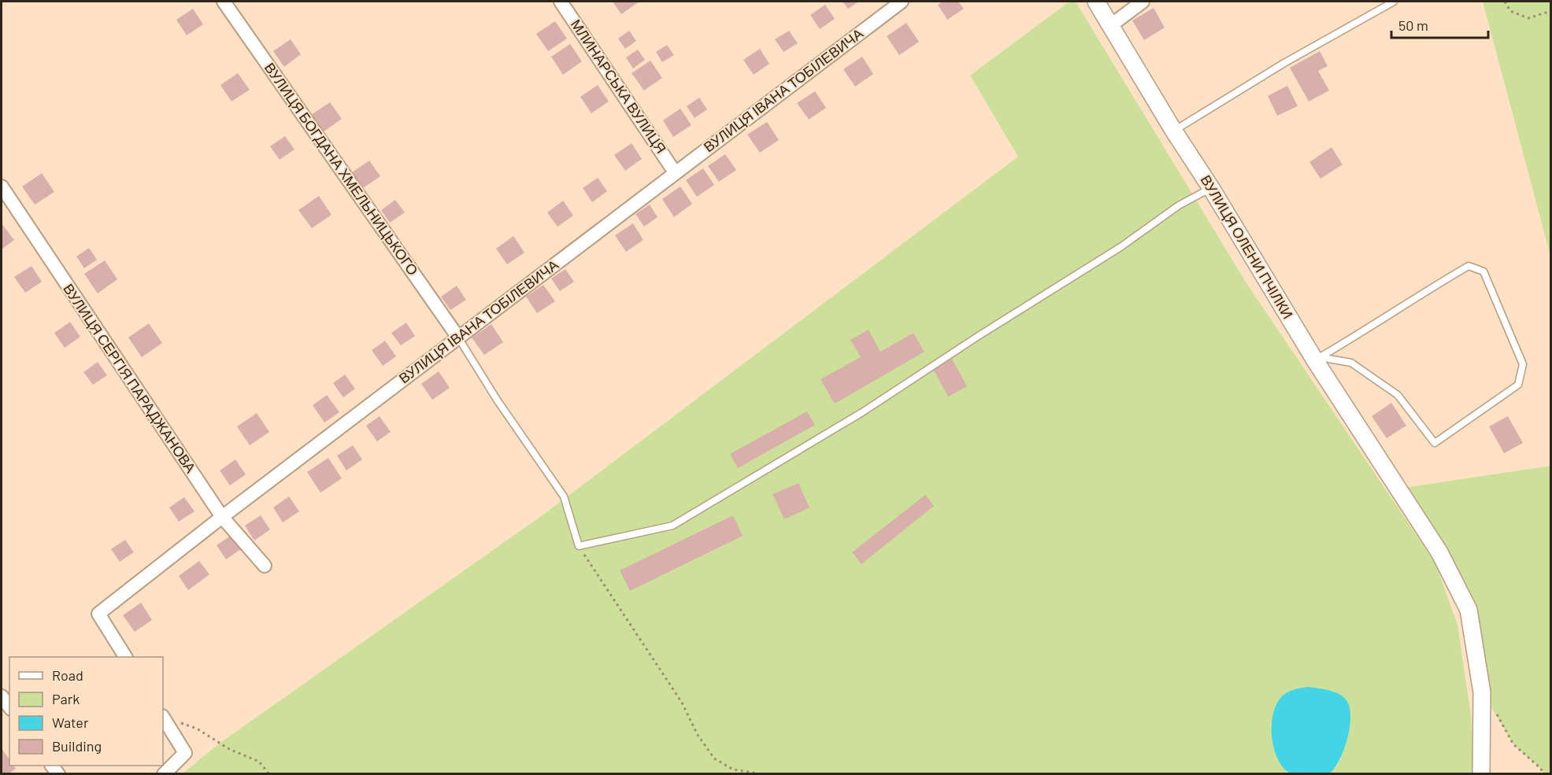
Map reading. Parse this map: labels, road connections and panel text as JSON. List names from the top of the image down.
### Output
{
  "streets": {
    "street": [
      "МЛИНАРСЬКА ВУЛИЦЯ",
      "ВУЛИЦЯ ІВАНА ТОБІЛЕВИЧА",
      "ВУЛИЦЯ БОГДАНА ХМЕЛЬНИЦЬКОГО",
      "ВУЛИЦЯ ОЛЕНИ ПЧІЛКИ",
      "ВУЛИЦЯ СЕРГІЯ ПАРАДЖАНОВА"
    ]
  },
  "crossings": [
    ["МЛИНАРСЬКА ВУЛИЦЯ", "ВУЛИЦЯ ІВАНА ТОБІЛЕВИЧА"],
    ["ВУЛИЦЯ ІВАНА ТОБІЛЕВИЧА", "ВУЛИЦЯ БОГДАНА ХМЕЛЬНИЦЬКОГО"],
    ["ВУЛИЦЯ ІВАНА ТОБІЛЕВИЧА", "ВУЛИЦЯ СЕРГІЯ ПАРАДЖАНОВА"]
  ],
  "legend": [
    "Road",
    "Park",
    "Water",
    "Building"
  ],
  "scale_bar": "50 m"
}
